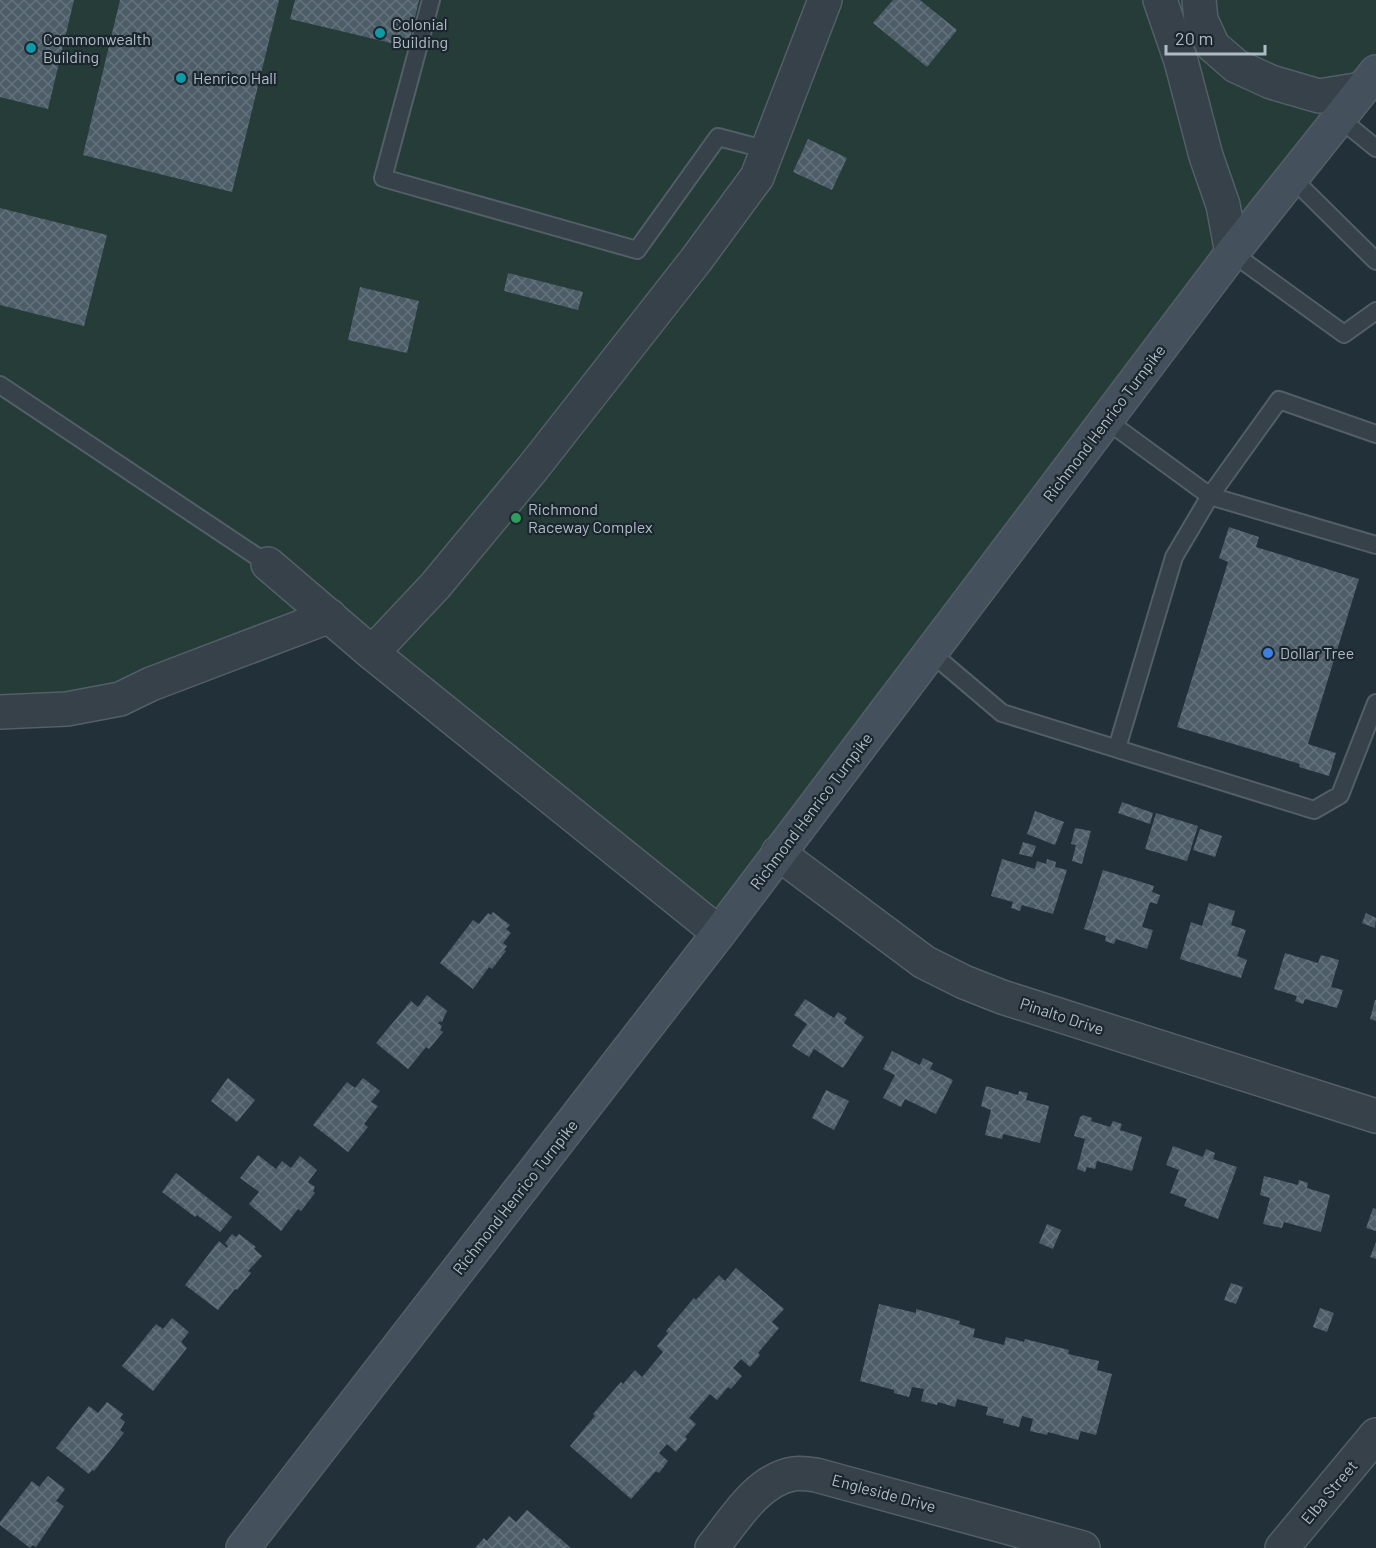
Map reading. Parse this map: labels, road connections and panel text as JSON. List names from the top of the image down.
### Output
{
  "streets": {
    "main road": ["Richmond Henrico Turnpike"],
    "street": ["Pinalto Drive", "Elba Street", "Engleside Drive"]
  },
  "crossings": [
    ["Richmond Henrico Turnpike", "Pinalto Drive"]
  ],
  "places": [
    "Colonial Building",
    "Commonwealth Building",
    "Henrico Hall",
    "Richmond Raceway Complex",
    "Dollar Tree"
  ],
  "scale_bar": "20 m"
}
